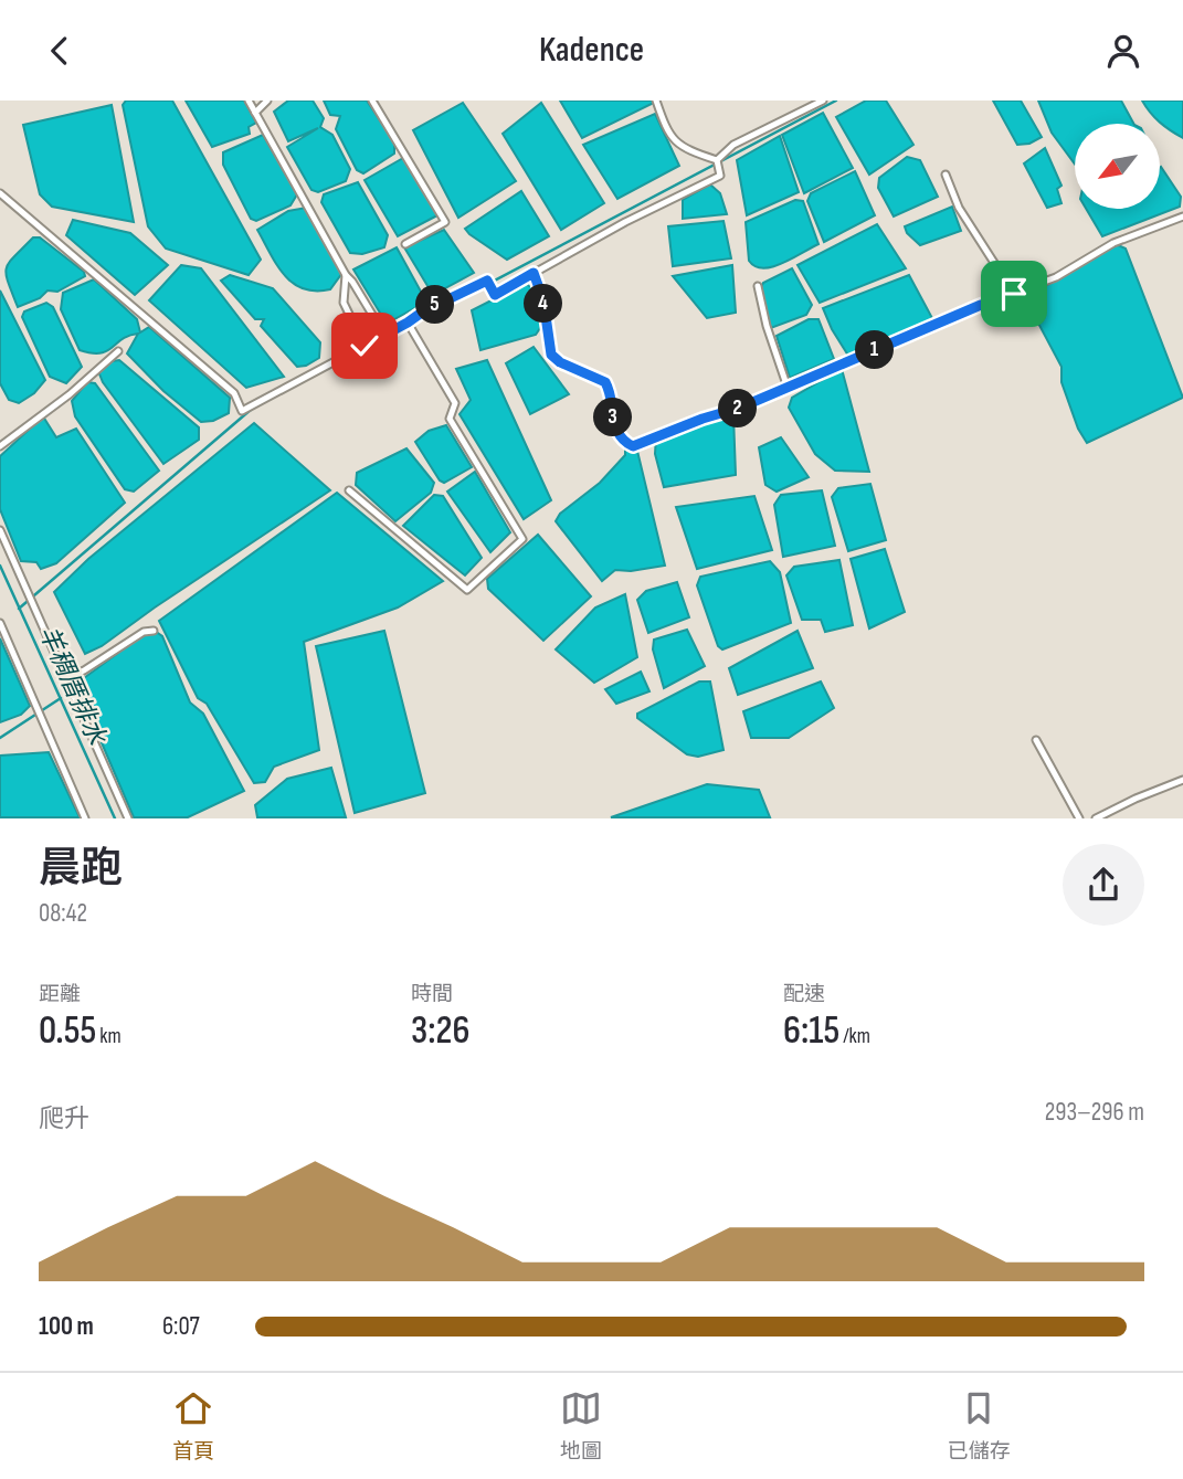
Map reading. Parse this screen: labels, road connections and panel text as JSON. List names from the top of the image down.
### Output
{
  "water": ["羊稠厝排水"],
  "north": "bottom left",
  "page": {
    "header": "Kadence",
    "pins": [
      "4",
      "5",
      "1",
      "2",
      "3"
    ],
    "heading": ["晨跑", "08:42"],
    "stats": [
      ["距離", "0.55 km"],
      ["時間", "3:26"],
      ["配速", "6:15 /km"]
    ],
    "chart": ["爬升", "293–296 m"],
    "list": [
      {
        "name": "100 m",
        "note": "6:07"
      }
    ],
    "tabs": ["首頁", "地圖", "已儲存"]
  }
}
